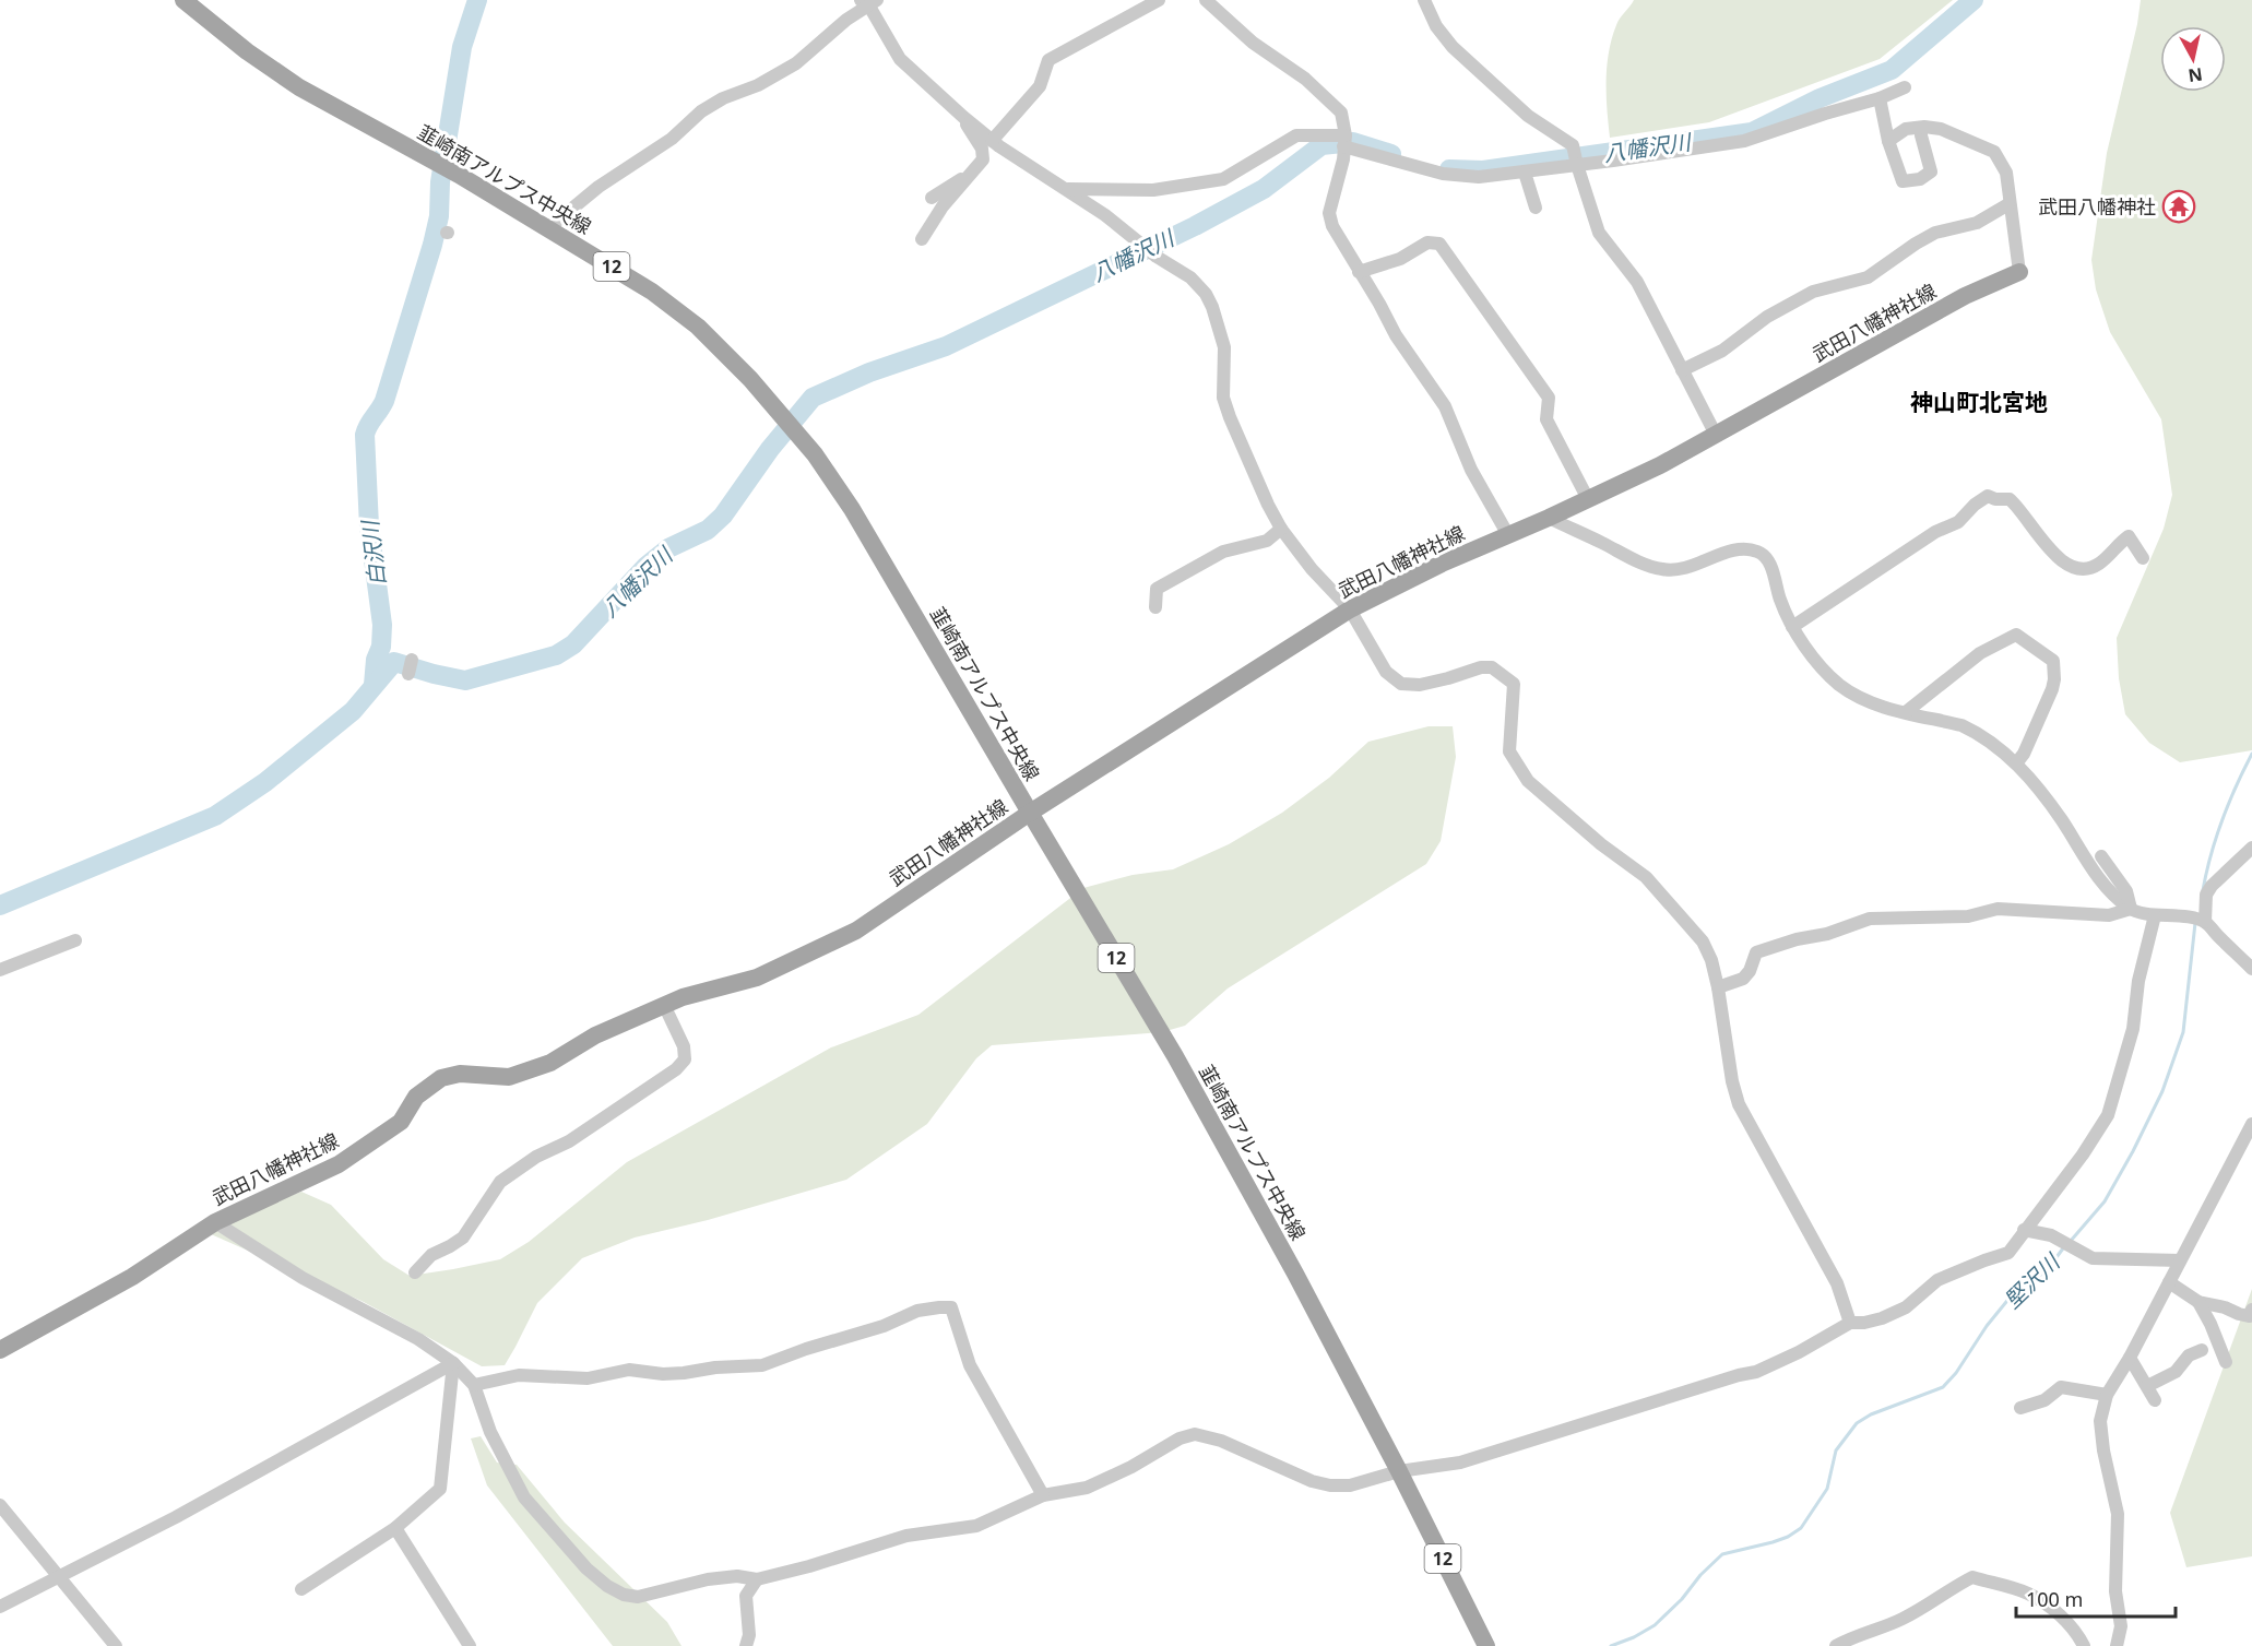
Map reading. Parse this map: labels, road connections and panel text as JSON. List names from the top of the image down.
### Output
{
  "streets": {
    "main road": ["韮崎南アルプス中央線", "12", "武田八幡神社線"]
  },
  "crossings": [
    ["韮崎南アルプス中央線", "武田八幡神社線"]
  ],
  "districts": ["神山町北宮地"],
  "water": ["八幡沢川", "白沢川", "堅沢川"],
  "places": {
    "temple": ["武田八幡神社"]
  },
  "scale_bar": "100 m",
  "north": "bottom"
}
